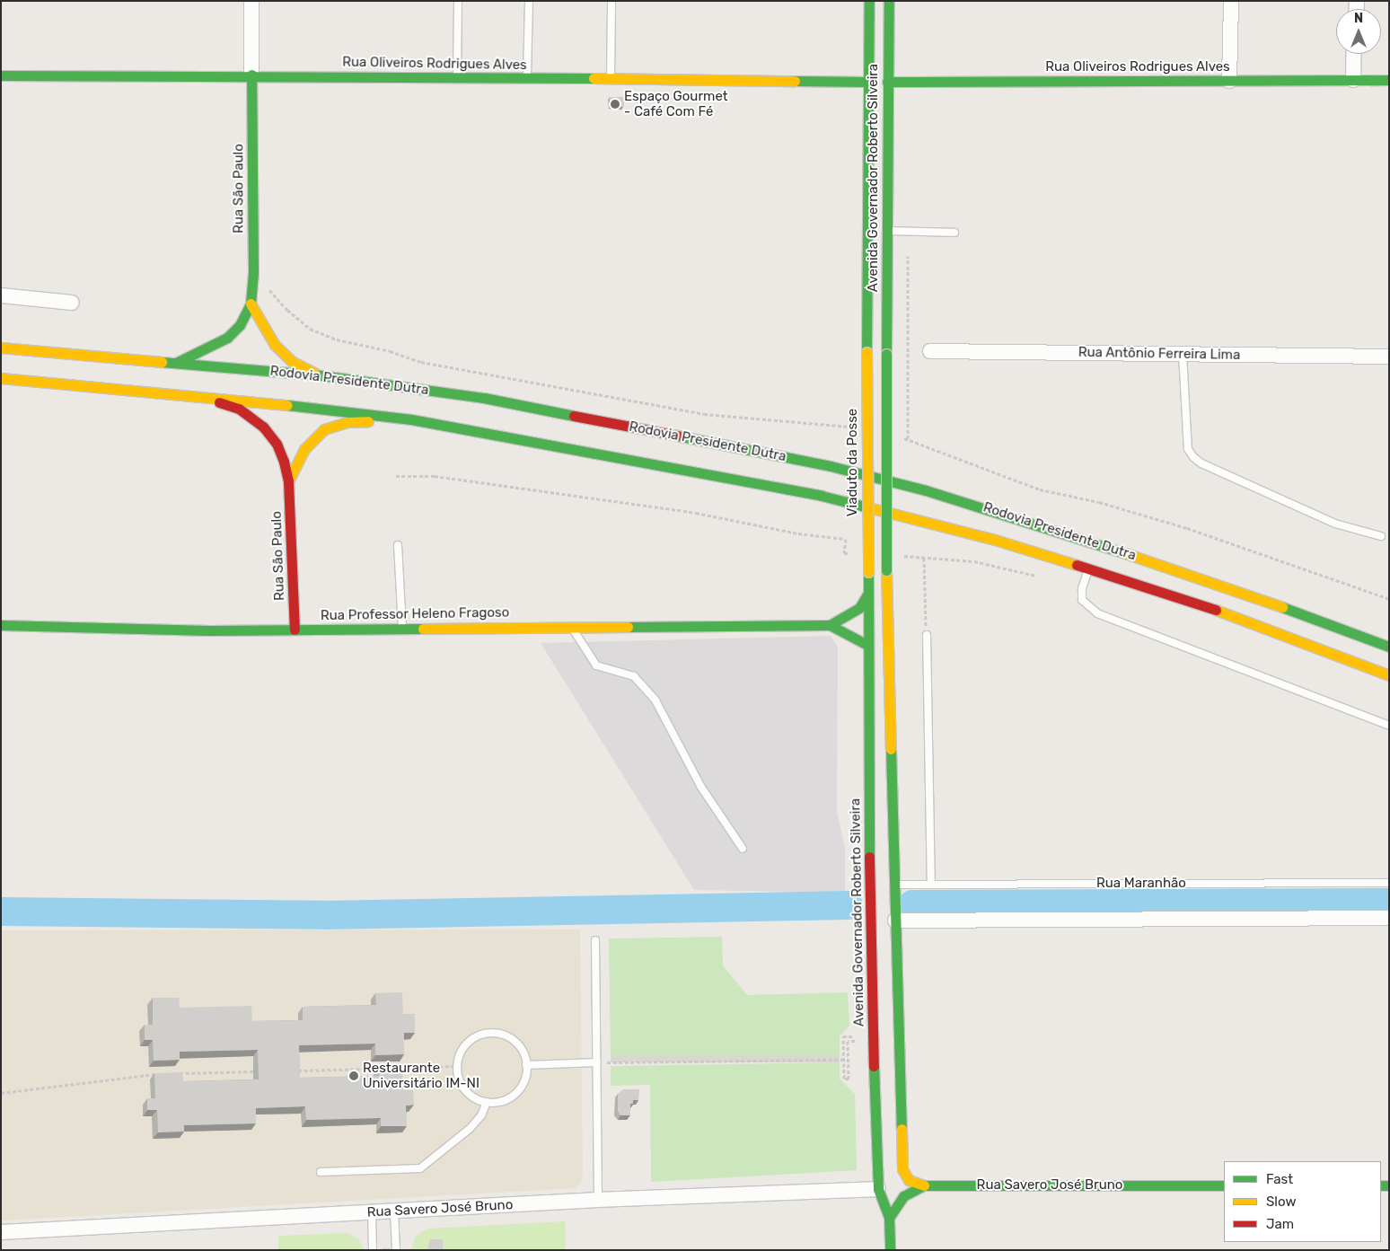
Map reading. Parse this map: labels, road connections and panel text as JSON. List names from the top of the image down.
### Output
{
  "streets": {
    "main road": [
      "Rua Oliveiros Rodrigues Alves",
      "Avenida Governador Roberto Silveira",
      "Rua São Paulo",
      "Rodovia Presidente Dutra",
      "Viaduto da Posse",
      "Rua Professor Heleno Fragoso",
      "Rua Savero José Bruno"
    ],
    "street": ["Rua Antônio Ferreira Lima"],
    "lane": ["Rua Maranhão"]
  },
  "crossings": [
    ["Rua Oliveiros Rodrigues Alves", "Avenida Governador Roberto Silveira"],
    ["Rua Oliveiros Rodrigues Alves", "Rua São Paulo"],
    ["Avenida Governador Roberto Silveira", "Viaduto da Posse"],
    ["Avenida Governador Roberto Silveira", "Rua Professor Heleno Fragoso"],
    ["Avenida Governador Roberto Silveira", "Rua Maranhão"],
    ["Avenida Governador Roberto Silveira", "Rua Savero José Bruno"],
    ["Rua São Paulo", "Rodovia Presidente Dutra"],
    ["Rua São Paulo", "Rua Professor Heleno Fragoso"]
  ],
  "places": ["Espaço Gourmet - Café Com Fé", "Restaurante Universitário IM-NI"],
  "legend": ["Fast", "Slow", "Jam"],
  "north": "top"
}
